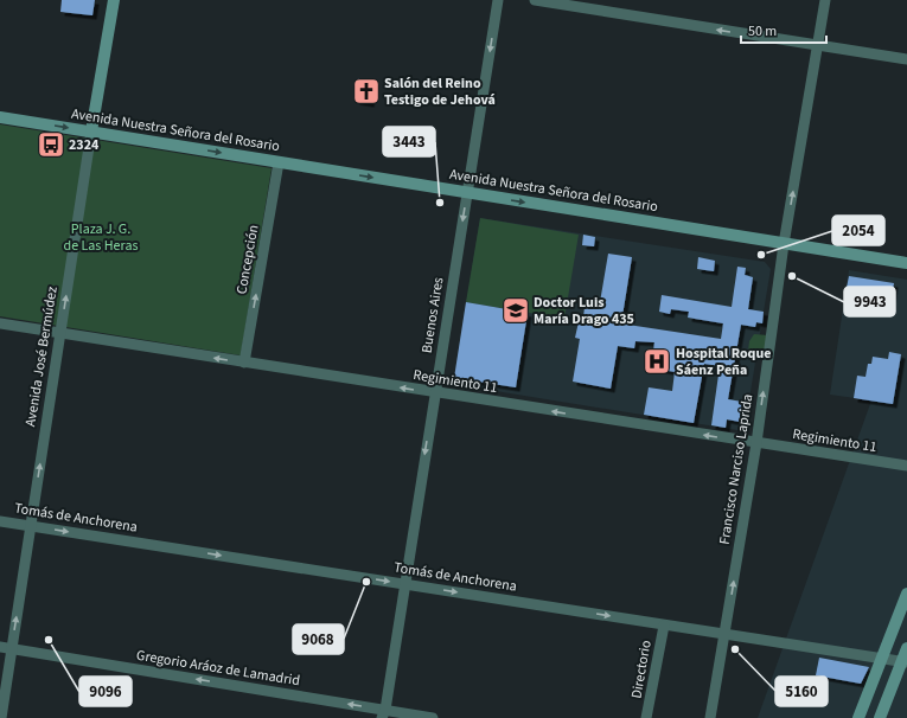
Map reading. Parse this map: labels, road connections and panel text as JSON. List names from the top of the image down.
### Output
{
  "streets": {
    "street": [
      "Avenida Nuestra Señora del Rosario",
      "Concepción",
      "Buenos Aires",
      "Avenida José Bermúdez",
      "Regimiento 11",
      "Francisco Narciso Laprida",
      "Tomás de Anchorena",
      "Gregorio Aráoz de Lamadrid",
      "Directorio"
    ]
  },
  "crossings": [
    ["Avenida Nuestra Señora del Rosario", "Concepción"],
    ["Avenida Nuestra Señora del Rosario", "Buenos Aires"],
    ["Avenida Nuestra Señora del Rosario", "Avenida José Bermúdez"],
    ["Avenida Nuestra Señora del Rosario", "Francisco Narciso Laprida"],
    ["Concepción", "Regimiento 11"],
    ["Buenos Aires", "Regimiento 11"],
    ["Buenos Aires", "Tomás de Anchorena"],
    ["Buenos Aires", "Gregorio Aráoz de Lamadrid"],
    ["Avenida José Bermúdez", "Regimiento 11"],
    ["Avenida José Bermúdez", "Tomás de Anchorena"],
    ["Avenida José Bermúdez", "Gregorio Aráoz de Lamadrid"],
    ["Regimiento 11", "Francisco Narciso Laprida"],
    ["Francisco Narciso Laprida", "Tomás de Anchorena"],
    ["Tomás de Anchorena", "Directorio"]
  ],
  "one_way": [
    "Avenida Nuestra Señora del Rosario",
    "Concepción",
    "Buenos Aires",
    "Avenida José Bermúdez",
    "Regimiento 11",
    "Francisco Narciso Laprida",
    "Tomás de Anchorena",
    "Gregorio Aráoz de Lamadrid"
  ],
  "parks": ["Plaza J. G. de Las Heras"],
  "places": {
    "church": ["Salón del Reino Testigo de Jehová"],
    "bus stop": ["2324"],
    "other": [
      "3443",
      "2054",
      "9943",
      "9068",
      "9096",
      "5160"
    ],
    "school or university": ["Doctor Luis María Drago 435"],
    "hospital": ["Hospital Roque Sáenz Peña"]
  },
  "scale_bar": "50 m"
}
